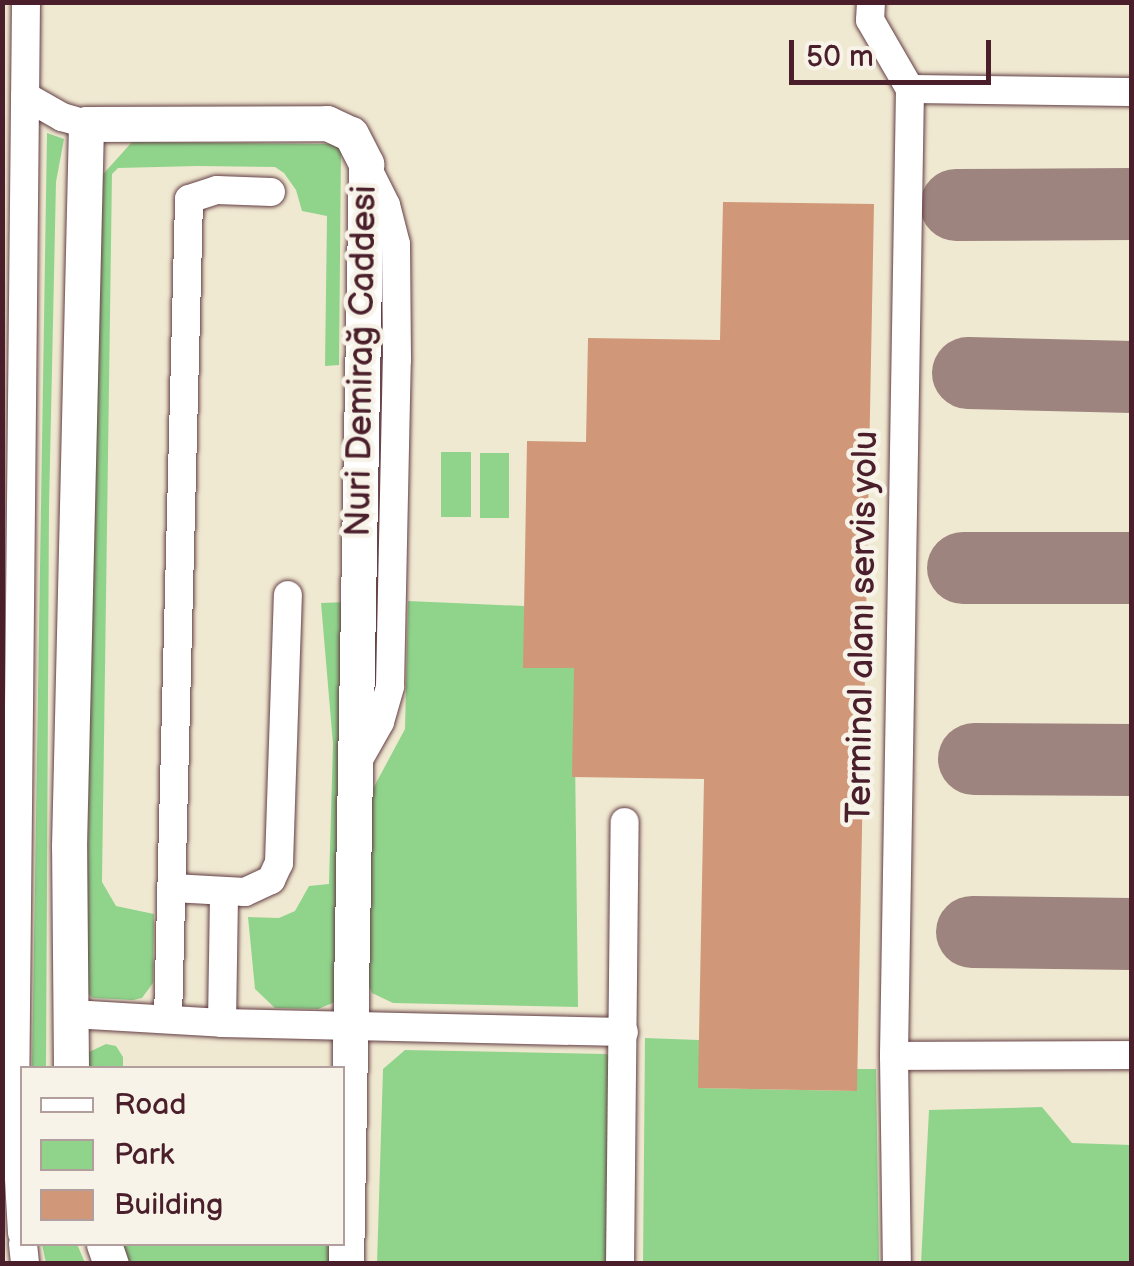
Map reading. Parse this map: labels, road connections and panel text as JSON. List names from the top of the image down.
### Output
{
  "streets": {
    "main road": ["Nuri Demirağ Caddesi"],
    "lane": ["Terminal alanı servis yolu"]
  },
  "legend": ["Road", "Park", "Building"],
  "scale_bar": "50 m"
}
